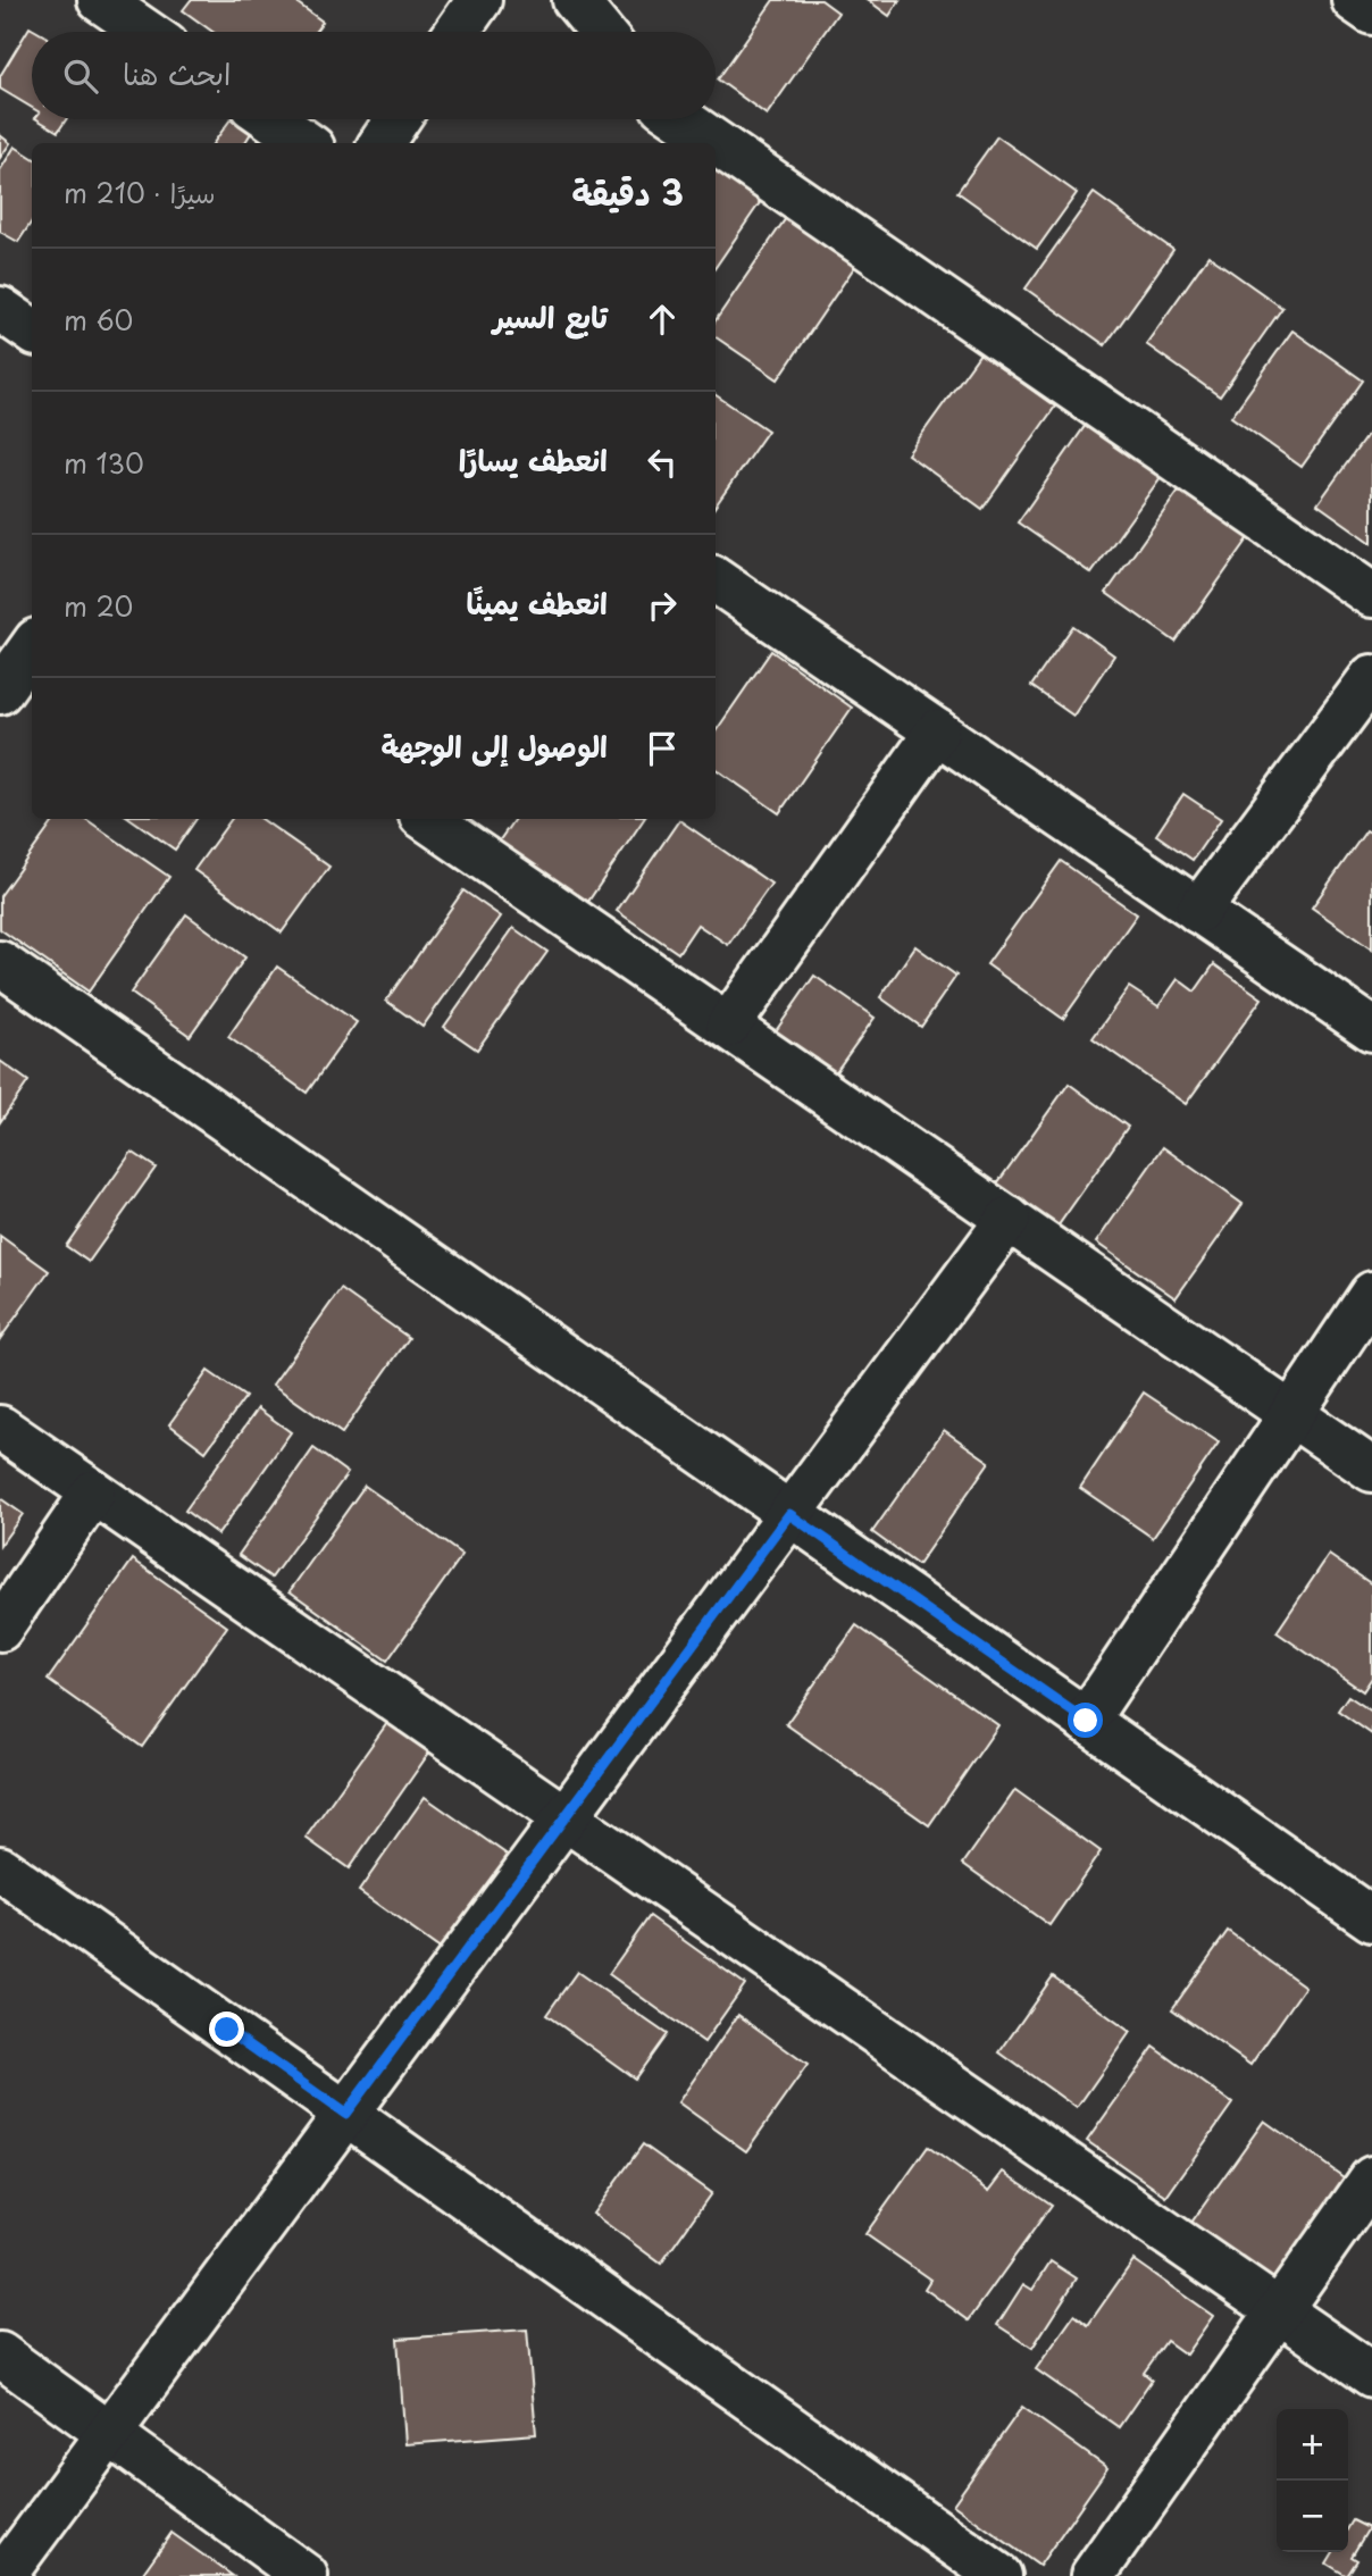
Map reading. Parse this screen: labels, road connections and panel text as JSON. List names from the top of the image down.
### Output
{
  "page": {
    "search": "ابحث هنا",
    "heading": ["3 دقيقة", "سيرًا · 210 m"],
    "list": [
      ["تابع السير", "60 m"],
      ["انعطف يسارًا", "130 m"],
      ["انعطف يمينًا", "20 m"],
      "الوصول إلى الوجهة"
    ],
    "map_buttons": ["+", "−"]
  }
}
